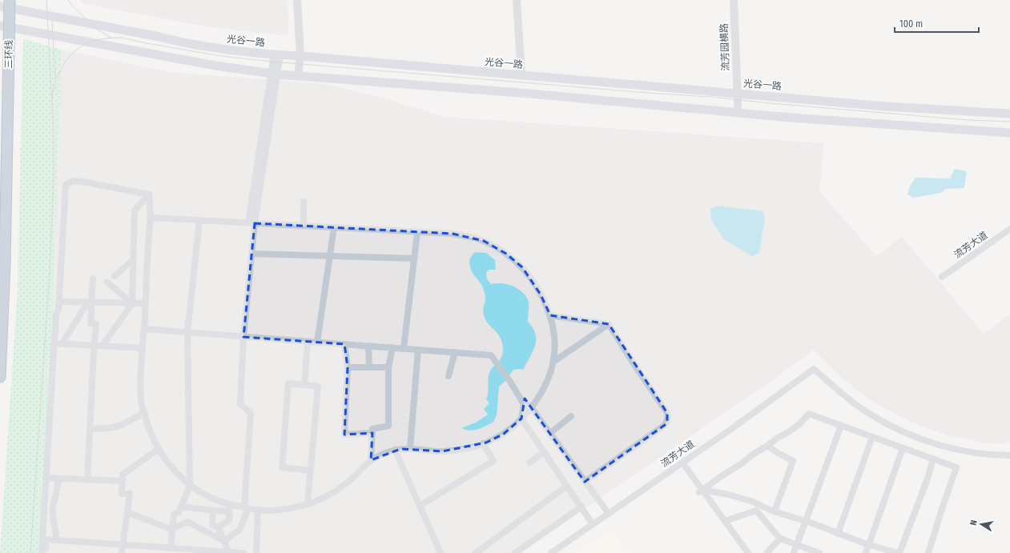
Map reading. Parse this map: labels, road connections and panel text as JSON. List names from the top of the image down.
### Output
{
  "streets": {
    "highway": ["三环线"],
    "main road": ["光谷一路"],
    "street": ["流芳园横路", "流芳大道"]
  },
  "crossings": [
    ["光谷一路", "流芳园横路"]
  ],
  "scale_bar": "100 m",
  "north": "left"
}
